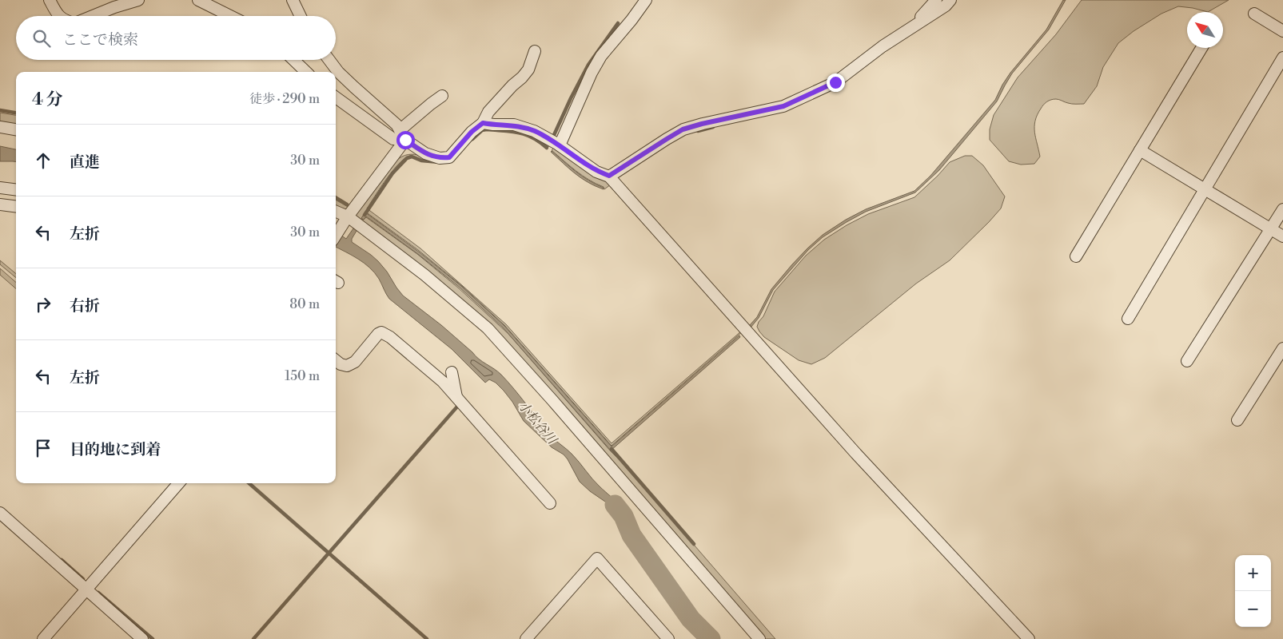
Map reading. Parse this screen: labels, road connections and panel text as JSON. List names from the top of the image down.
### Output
{
  "water": ["小松谷川"],
  "north": "top left",
  "page": {
    "search": "ここで検索",
    "heading": ["4 分", "徒歩 · 290 m"],
    "list": [
      ["直進", "30 m"],
      ["左折", "30 m"],
      ["右折", "80 m"],
      ["左折", "150 m"],
      "目的地に到着"
    ],
    "map_buttons": ["+", "−"]
  }
}
